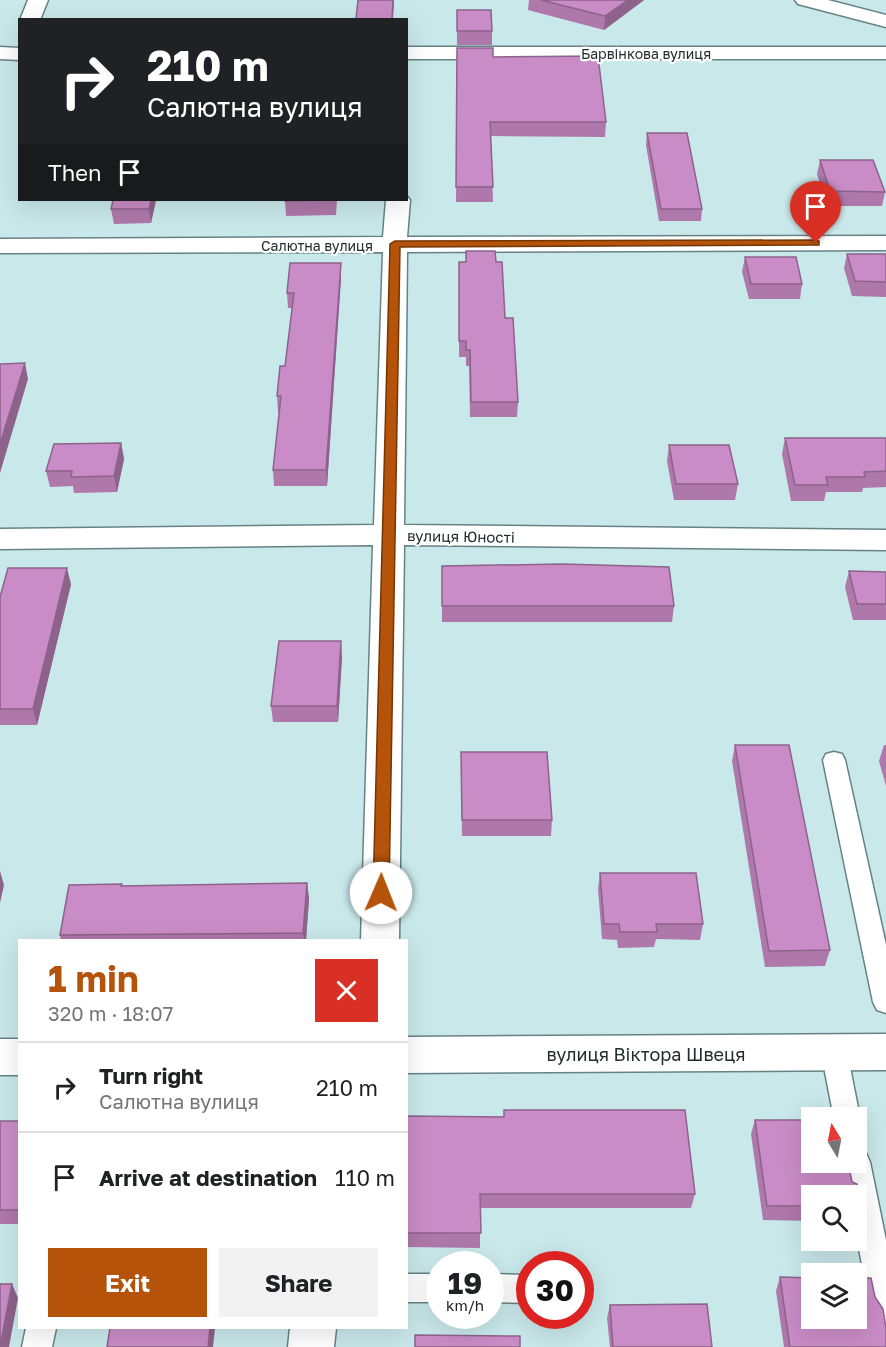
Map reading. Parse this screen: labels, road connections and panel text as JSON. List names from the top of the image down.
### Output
{
  "streets": {
    "street": [
      "Барвінкова вулиця",
      "Салютна вулиця",
      "вулиця Юності",
      "вулиця Віктора Швеця"
    ]
  },
  "north": "top",
  "page": {
    "turn": ["210 m", "Салютна вулиця"],
    "then": "Then",
    "heading": ["1 min", "320 m · 18:07"],
    "list": [
      {
        "name": "Turn right",
        "note": "Салютна вулиця",
        "value": "210 m"
      },
      {
        "name": "Arrive at destination",
        "value": "110 m"
      }
    ],
    "buttons": ["Exit", "Share"],
    "speed": "19 km/h",
    "limit": "30"
  }
}
